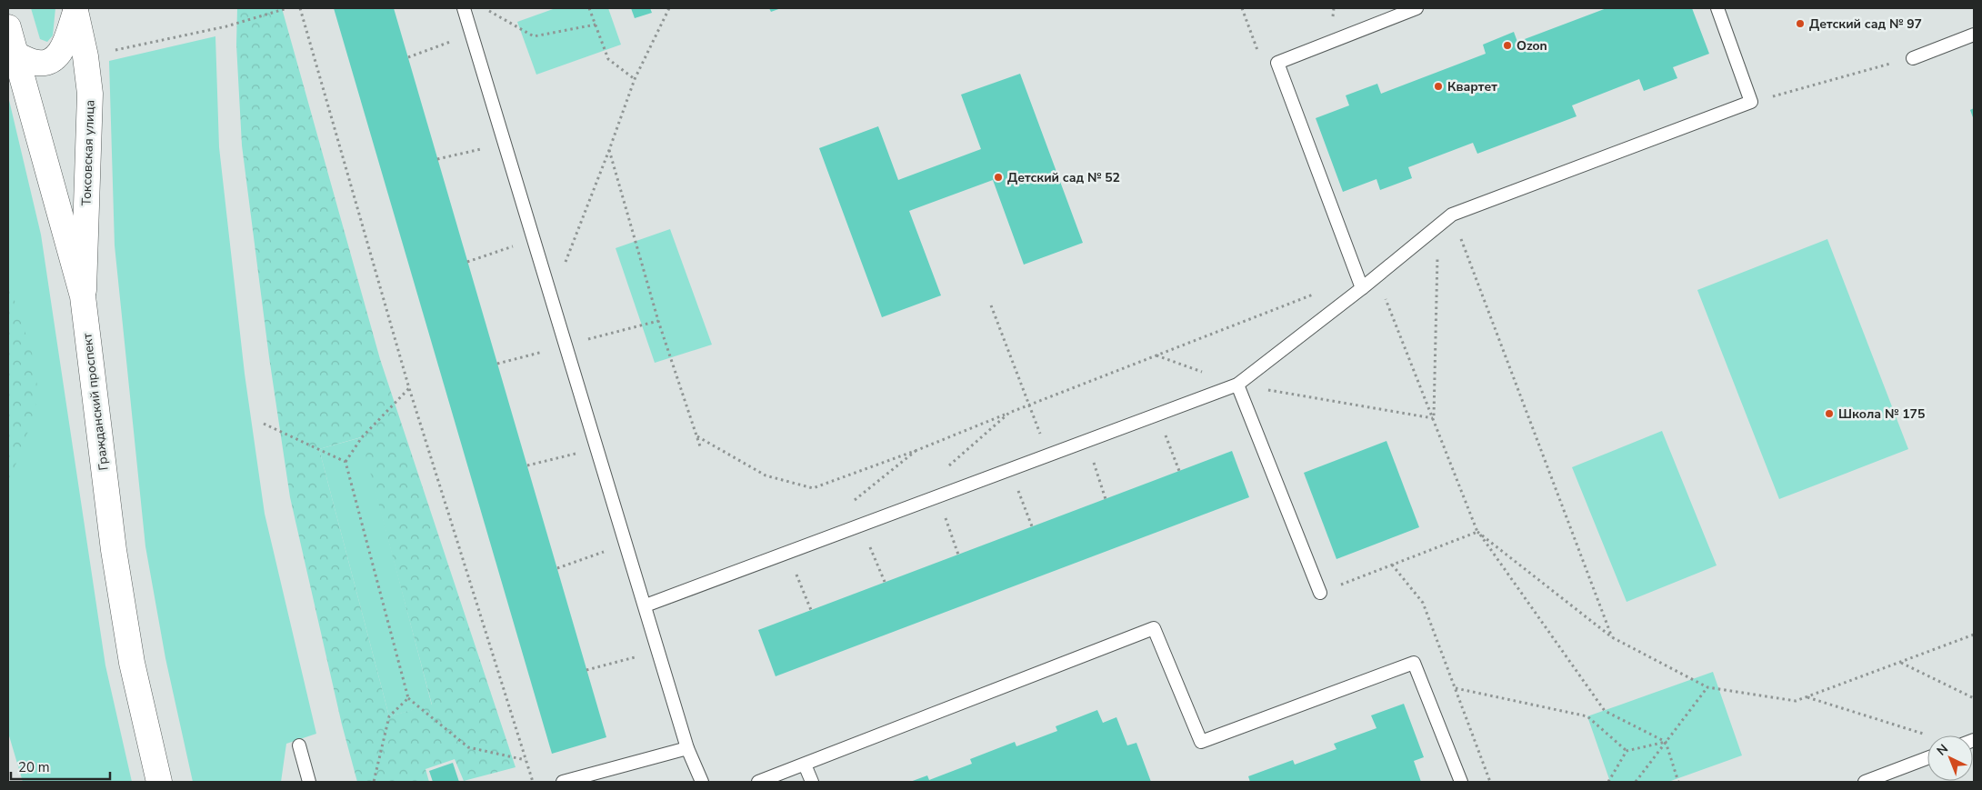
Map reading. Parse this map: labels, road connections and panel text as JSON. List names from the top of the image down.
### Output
{
  "streets": {
    "main road": ["Токсовская улица", "Гражданский проспект"]
  },
  "crossings": [
    ["Токсовская улица", "Гражданский проспект"]
  ],
  "places": [
    "Детский сад № 97",
    "Ozon",
    "Квартет",
    "Детский сад № 52",
    "Школа № 175"
  ],
  "scale_bar": "20 m",
  "north": "top left"
}
